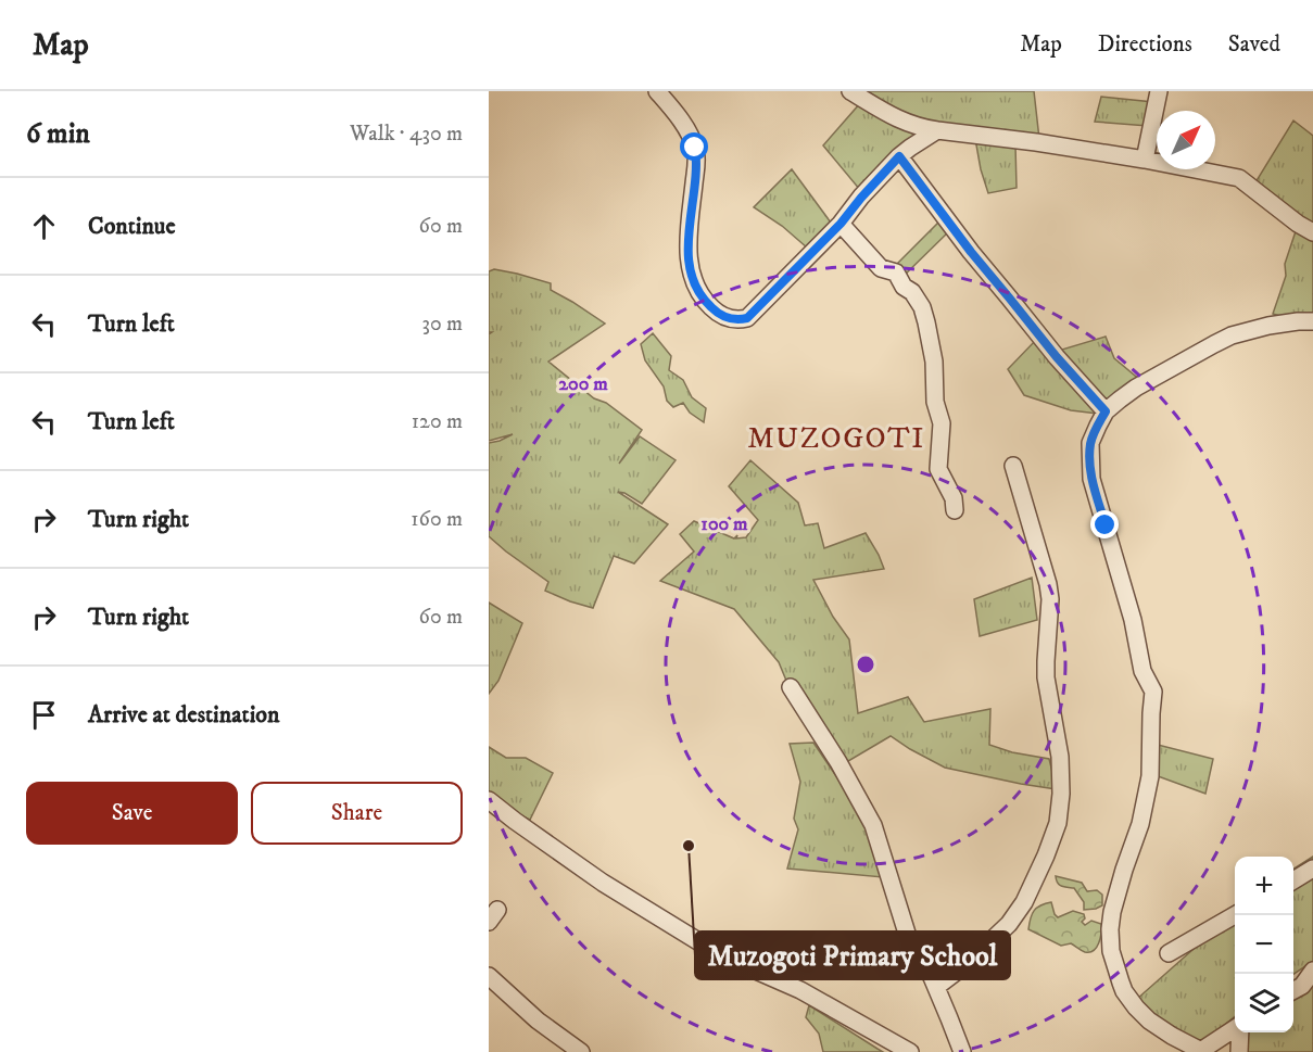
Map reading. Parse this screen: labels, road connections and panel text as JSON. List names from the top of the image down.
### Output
{
  "districts": ["MUZOGOTI"],
  "places": ["Muzogoti Primary School"],
  "north": "top right",
  "page": {
    "header": "Map",
    "nav": ["Map", "Directions", "Saved"],
    "heading": ["6 min", "Walk · 430 m"],
    "list": [
      ["Continue", "60 m"],
      ["Turn left", "30 m"],
      ["Turn left", "120 m"],
      ["Turn right", "160 m"],
      ["Turn right", "60 m"],
      "Arrive at destination"
    ],
    "buttons": ["Save", "Share"],
    "map_buttons": ["+", "−"]
  },
  "rings": ["200 m", "100 m"]
}
